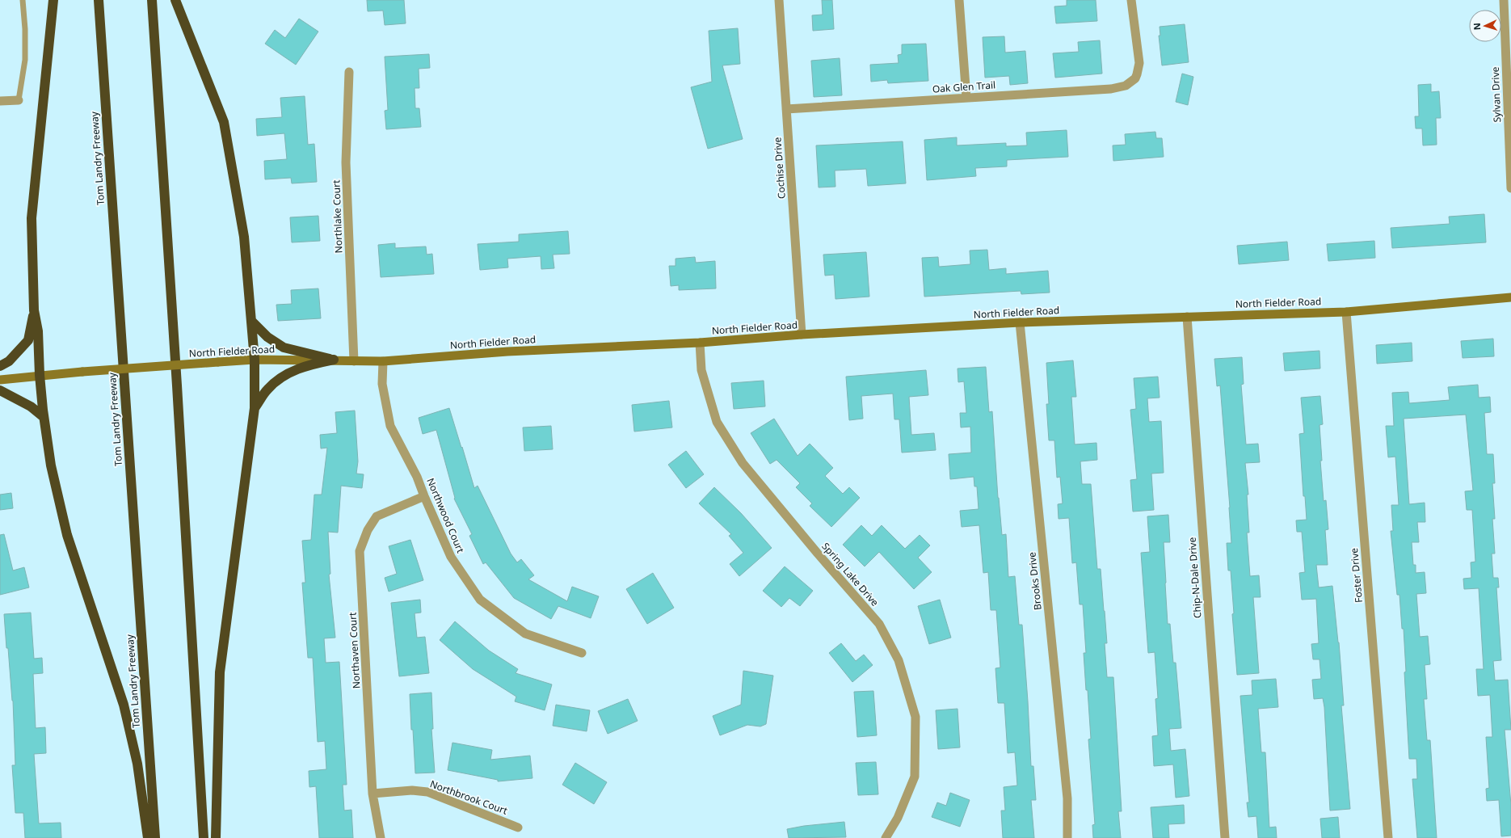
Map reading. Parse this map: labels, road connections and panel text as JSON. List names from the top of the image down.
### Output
{
  "streets": {
    "highway": ["Tom Landry Freeway"],
    "main road": ["North Fielder Road"],
    "street": [
      "Oak Glen Trail",
      "Sylvan Drive",
      "Cochise Drive",
      "Northlake Court",
      "Northwood Court",
      "Spring Lake Drive",
      "Foster Drive",
      "Chip-N-Dale Drive",
      "Brooks Drive",
      "Northaven Court",
      "Northbrook Court"
    ]
  },
  "crossings": [
    ["Oak Glen Trail", "Cochise Drive"],
    ["Cochise Drive", "North Fielder Road"],
    ["Northlake Court", "North Fielder Road"],
    ["North Fielder Road", "Northwood Court"],
    ["North Fielder Road", "Spring Lake Drive"],
    ["North Fielder Road", "Foster Drive"],
    ["North Fielder Road", "Chip-N-Dale Drive"],
    ["North Fielder Road", "Brooks Drive"],
    ["Northwood Court", "Northaven Court"],
    ["Northaven Court", "Northbrook Court"]
  ],
  "north": "left"
}
